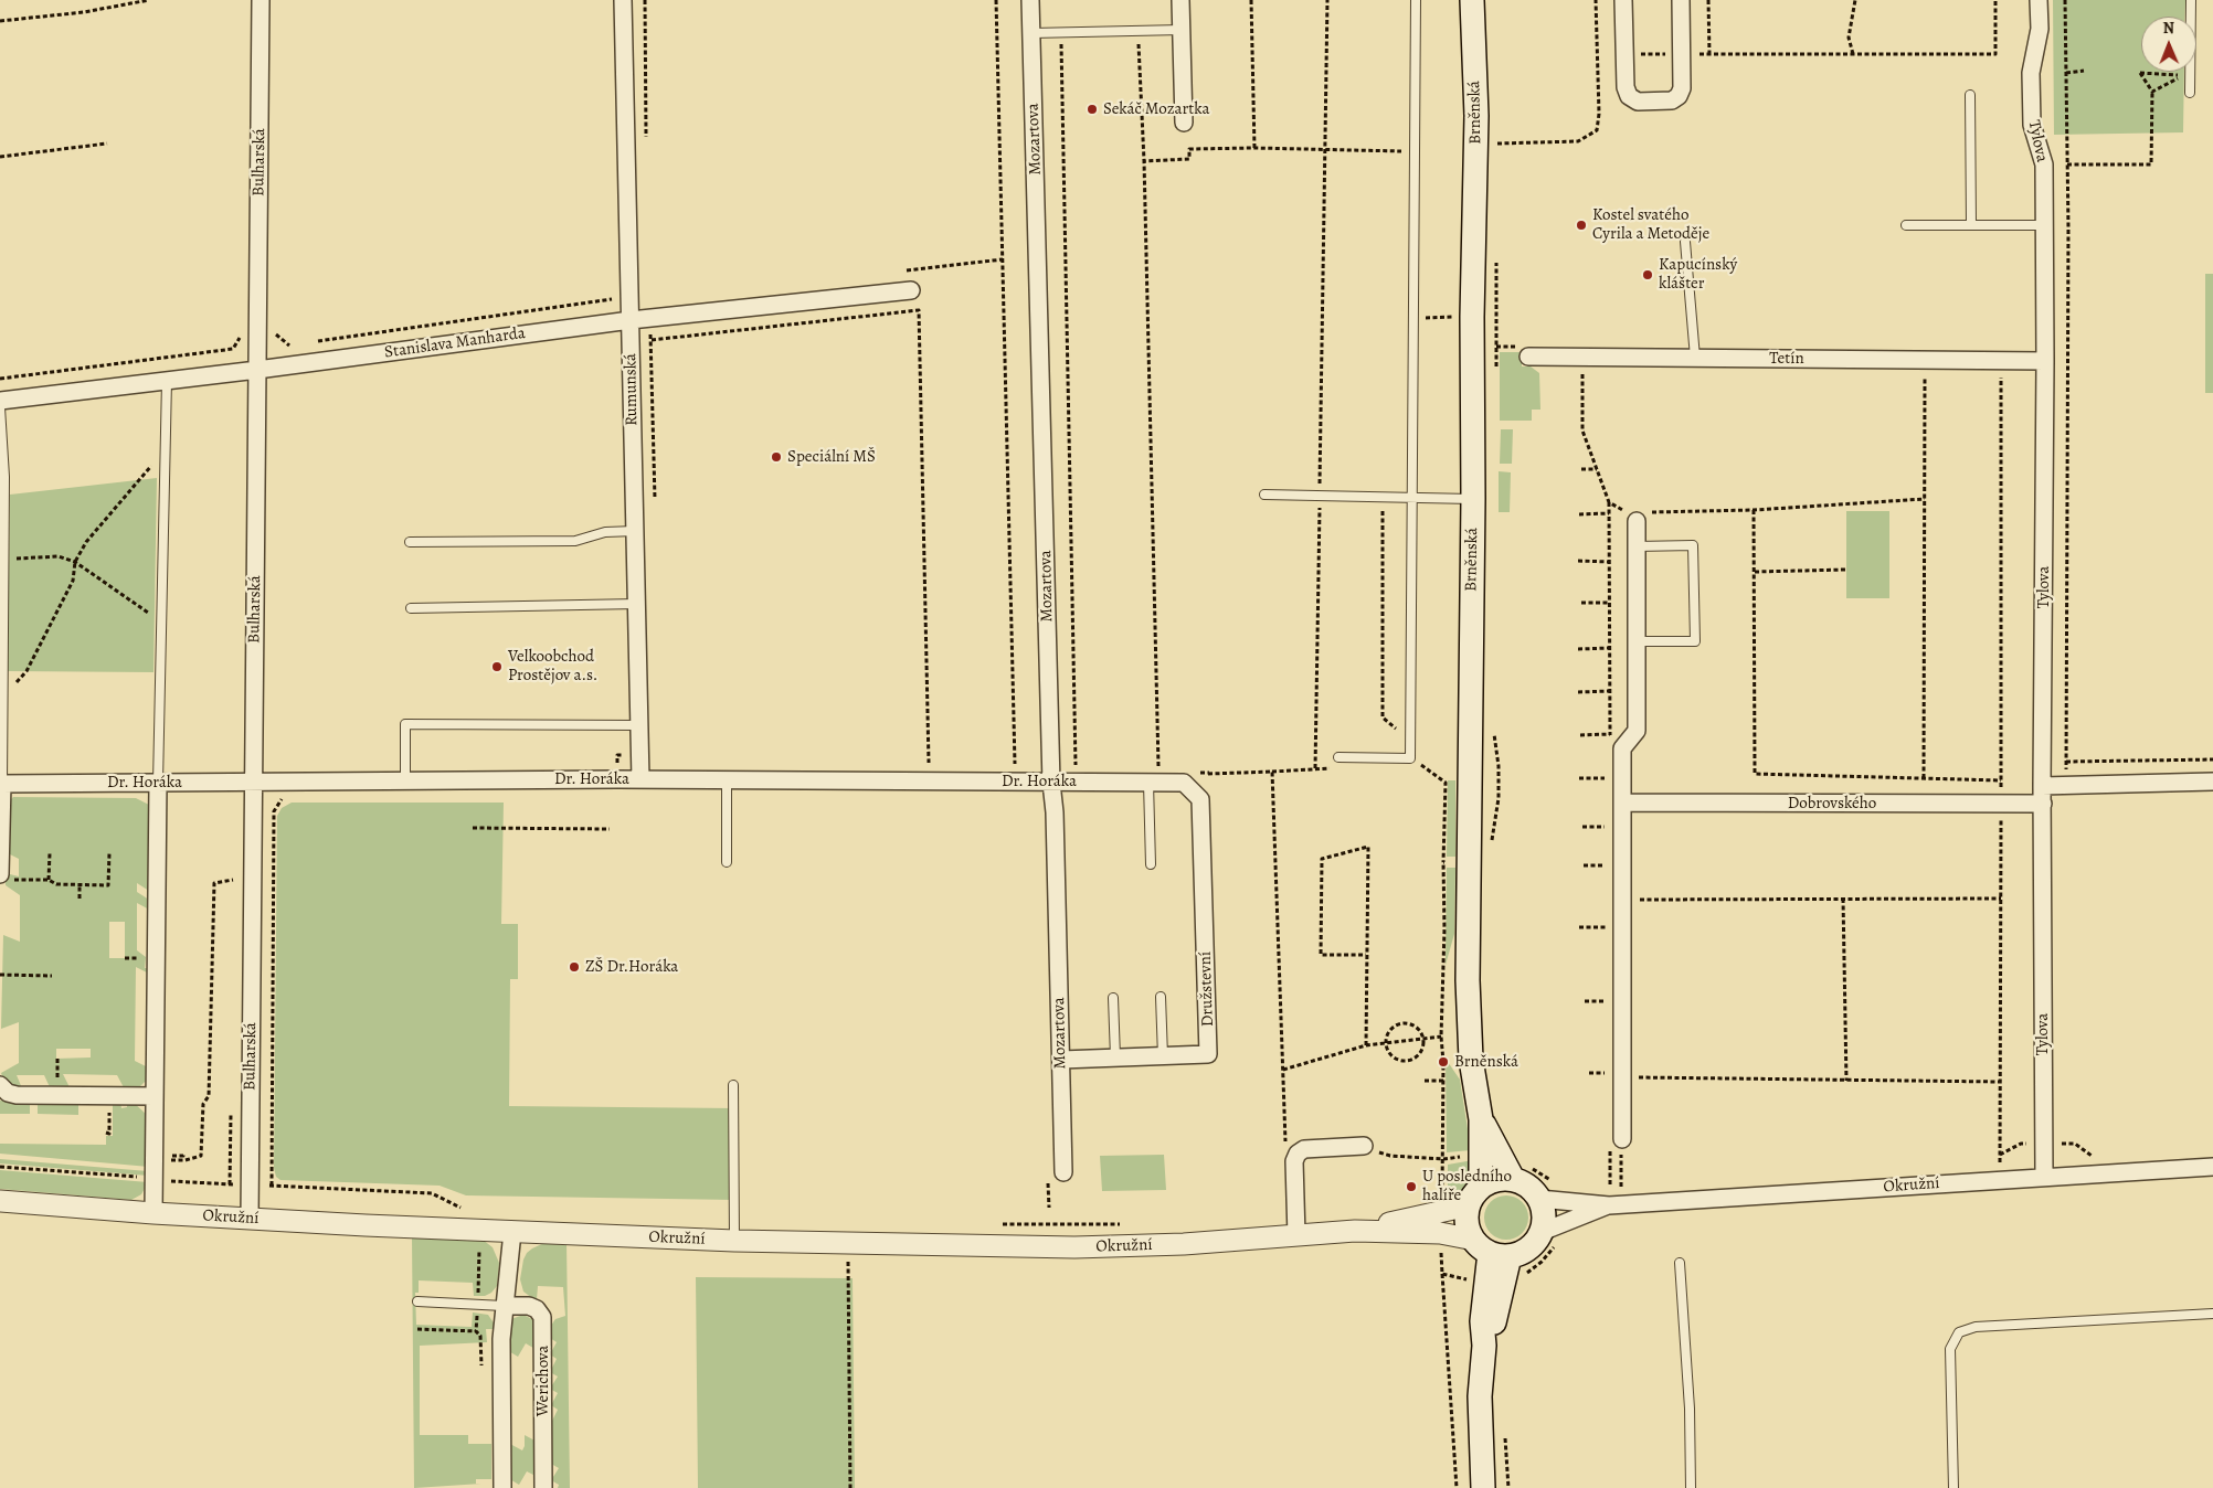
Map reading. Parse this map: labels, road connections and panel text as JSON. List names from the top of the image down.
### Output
{
  "streets": {
    "main road": ["Brněnská"],
    "street": [
      "Mozartova",
      "Tylova",
      "Bulharská",
      "Stanislava Manharda",
      "Tetín",
      "Rumunská",
      "Dr. Horáka",
      "Dobrovského",
      "Družstevní",
      "Okružní",
      "Werichova"
    ]
  },
  "crossings": [
    ["Brněnská", "Okružní"],
    ["Mozartova", "Dr. Horáka"],
    ["Mozartova", "Družstevní"],
    ["Tylova", "Tetín"],
    ["Tylova", "Dobrovského"],
    ["Tylova", "Okružní"],
    ["Bulharská", "Stanislava Manharda"],
    ["Bulharská", "Dr. Horáka"],
    ["Bulharská", "Okružní"],
    ["Stanislava Manharda", "Rumunská"],
    ["Rumunská", "Dr. Horáka"],
    ["Dr. Horáka", "Družstevní"]
  ],
  "places": [
    "Sekáč Mozartka",
    "Kostel svatého Cyrila a Metoděje",
    "Kapucínský klášter",
    "Speciální MŠ",
    "Velkoobchod Prostějov a.s.",
    "ZŠ Dr.Horáka",
    "Brněnská",
    "U posledního halíře"
  ],
  "north": "top"
}
